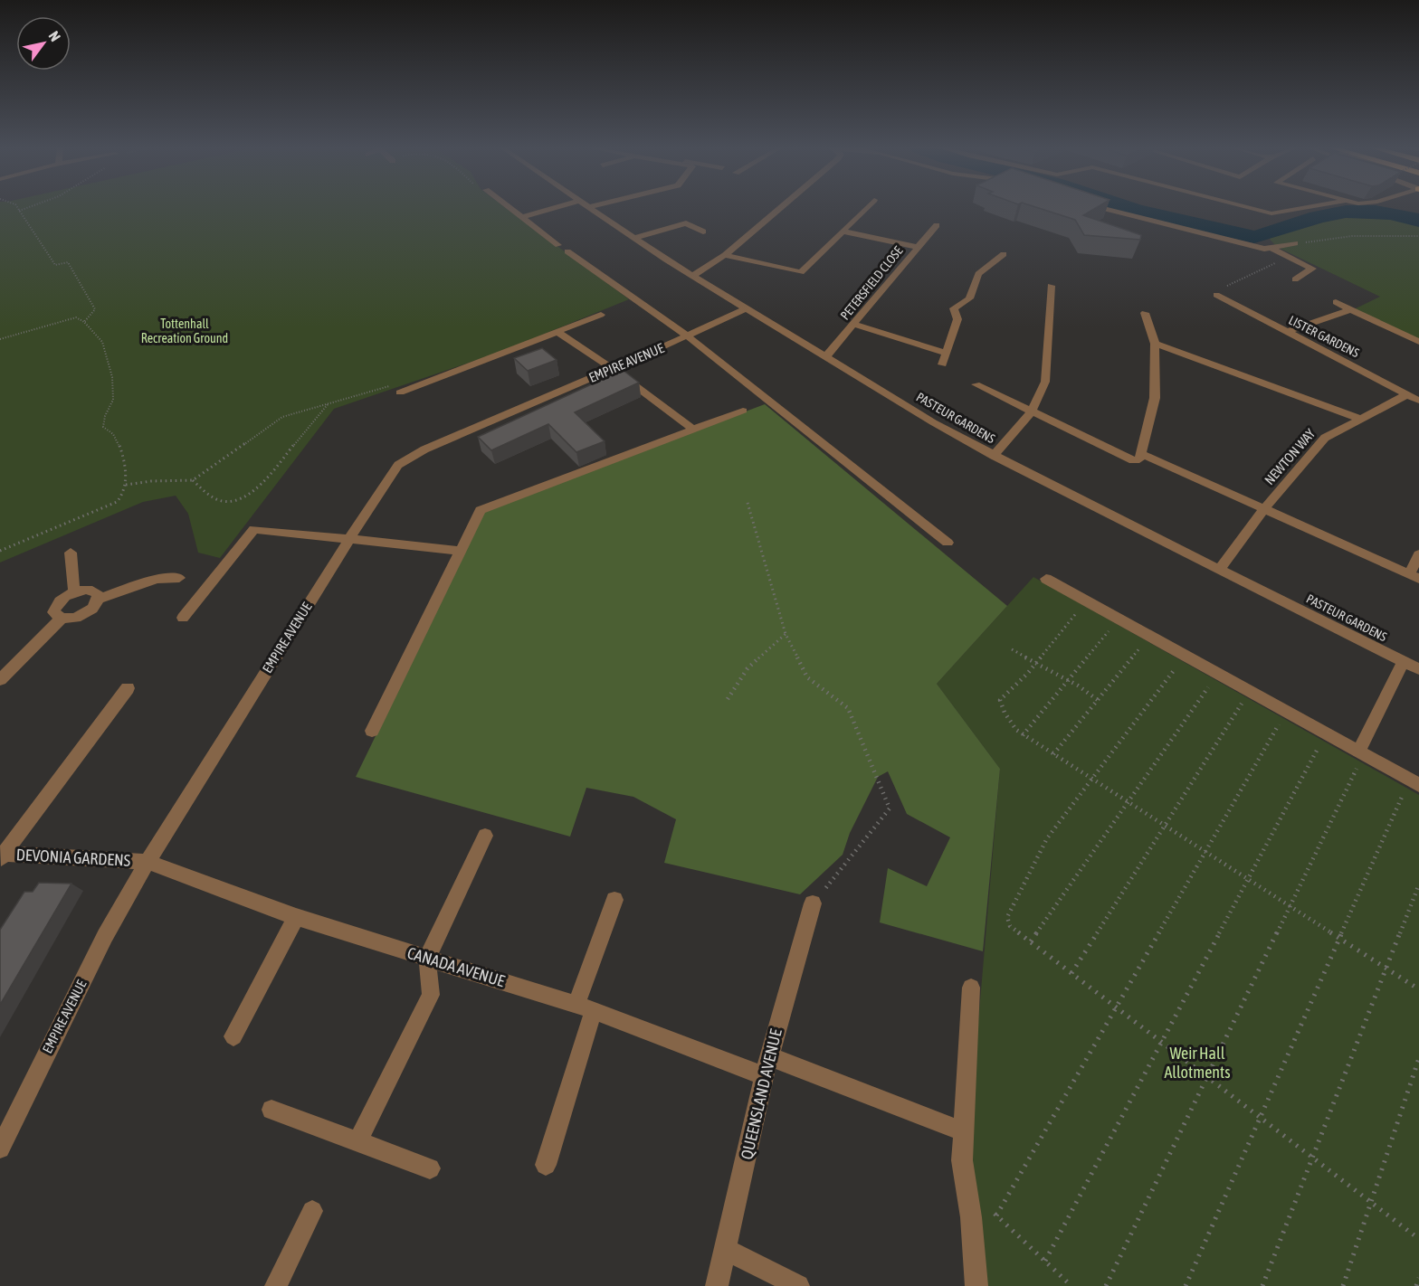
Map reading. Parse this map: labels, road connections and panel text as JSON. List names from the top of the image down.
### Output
{
  "streets": {
    "street": [
      "PETERSFIELD CLOSE",
      "LISTER GARDENS",
      "EMPIRE AVENUE",
      "PASTEUR GARDENS",
      "NEWTON WAY",
      "DEVONIA GARDENS",
      "CANADA AVENUE",
      "QUEENSLAND AVENUE"
    ]
  },
  "crossings": [
    ["PETERSFIELD CLOSE", "PASTEUR GARDENS"],
    ["LISTER GARDENS", "NEWTON WAY"],
    ["EMPIRE AVENUE", "PASTEUR GARDENS"],
    ["EMPIRE AVENUE", "DEVONIA GARDENS"],
    ["EMPIRE AVENUE", "CANADA AVENUE"],
    ["PASTEUR GARDENS", "NEWTON WAY"],
    ["DEVONIA GARDENS", "CANADA AVENUE"],
    ["CANADA AVENUE", "QUEENSLAND AVENUE"]
  ],
  "parks": ["Tottenhall Recreation Ground", "Weir Hall Allotments"],
  "north": "top right"
}
